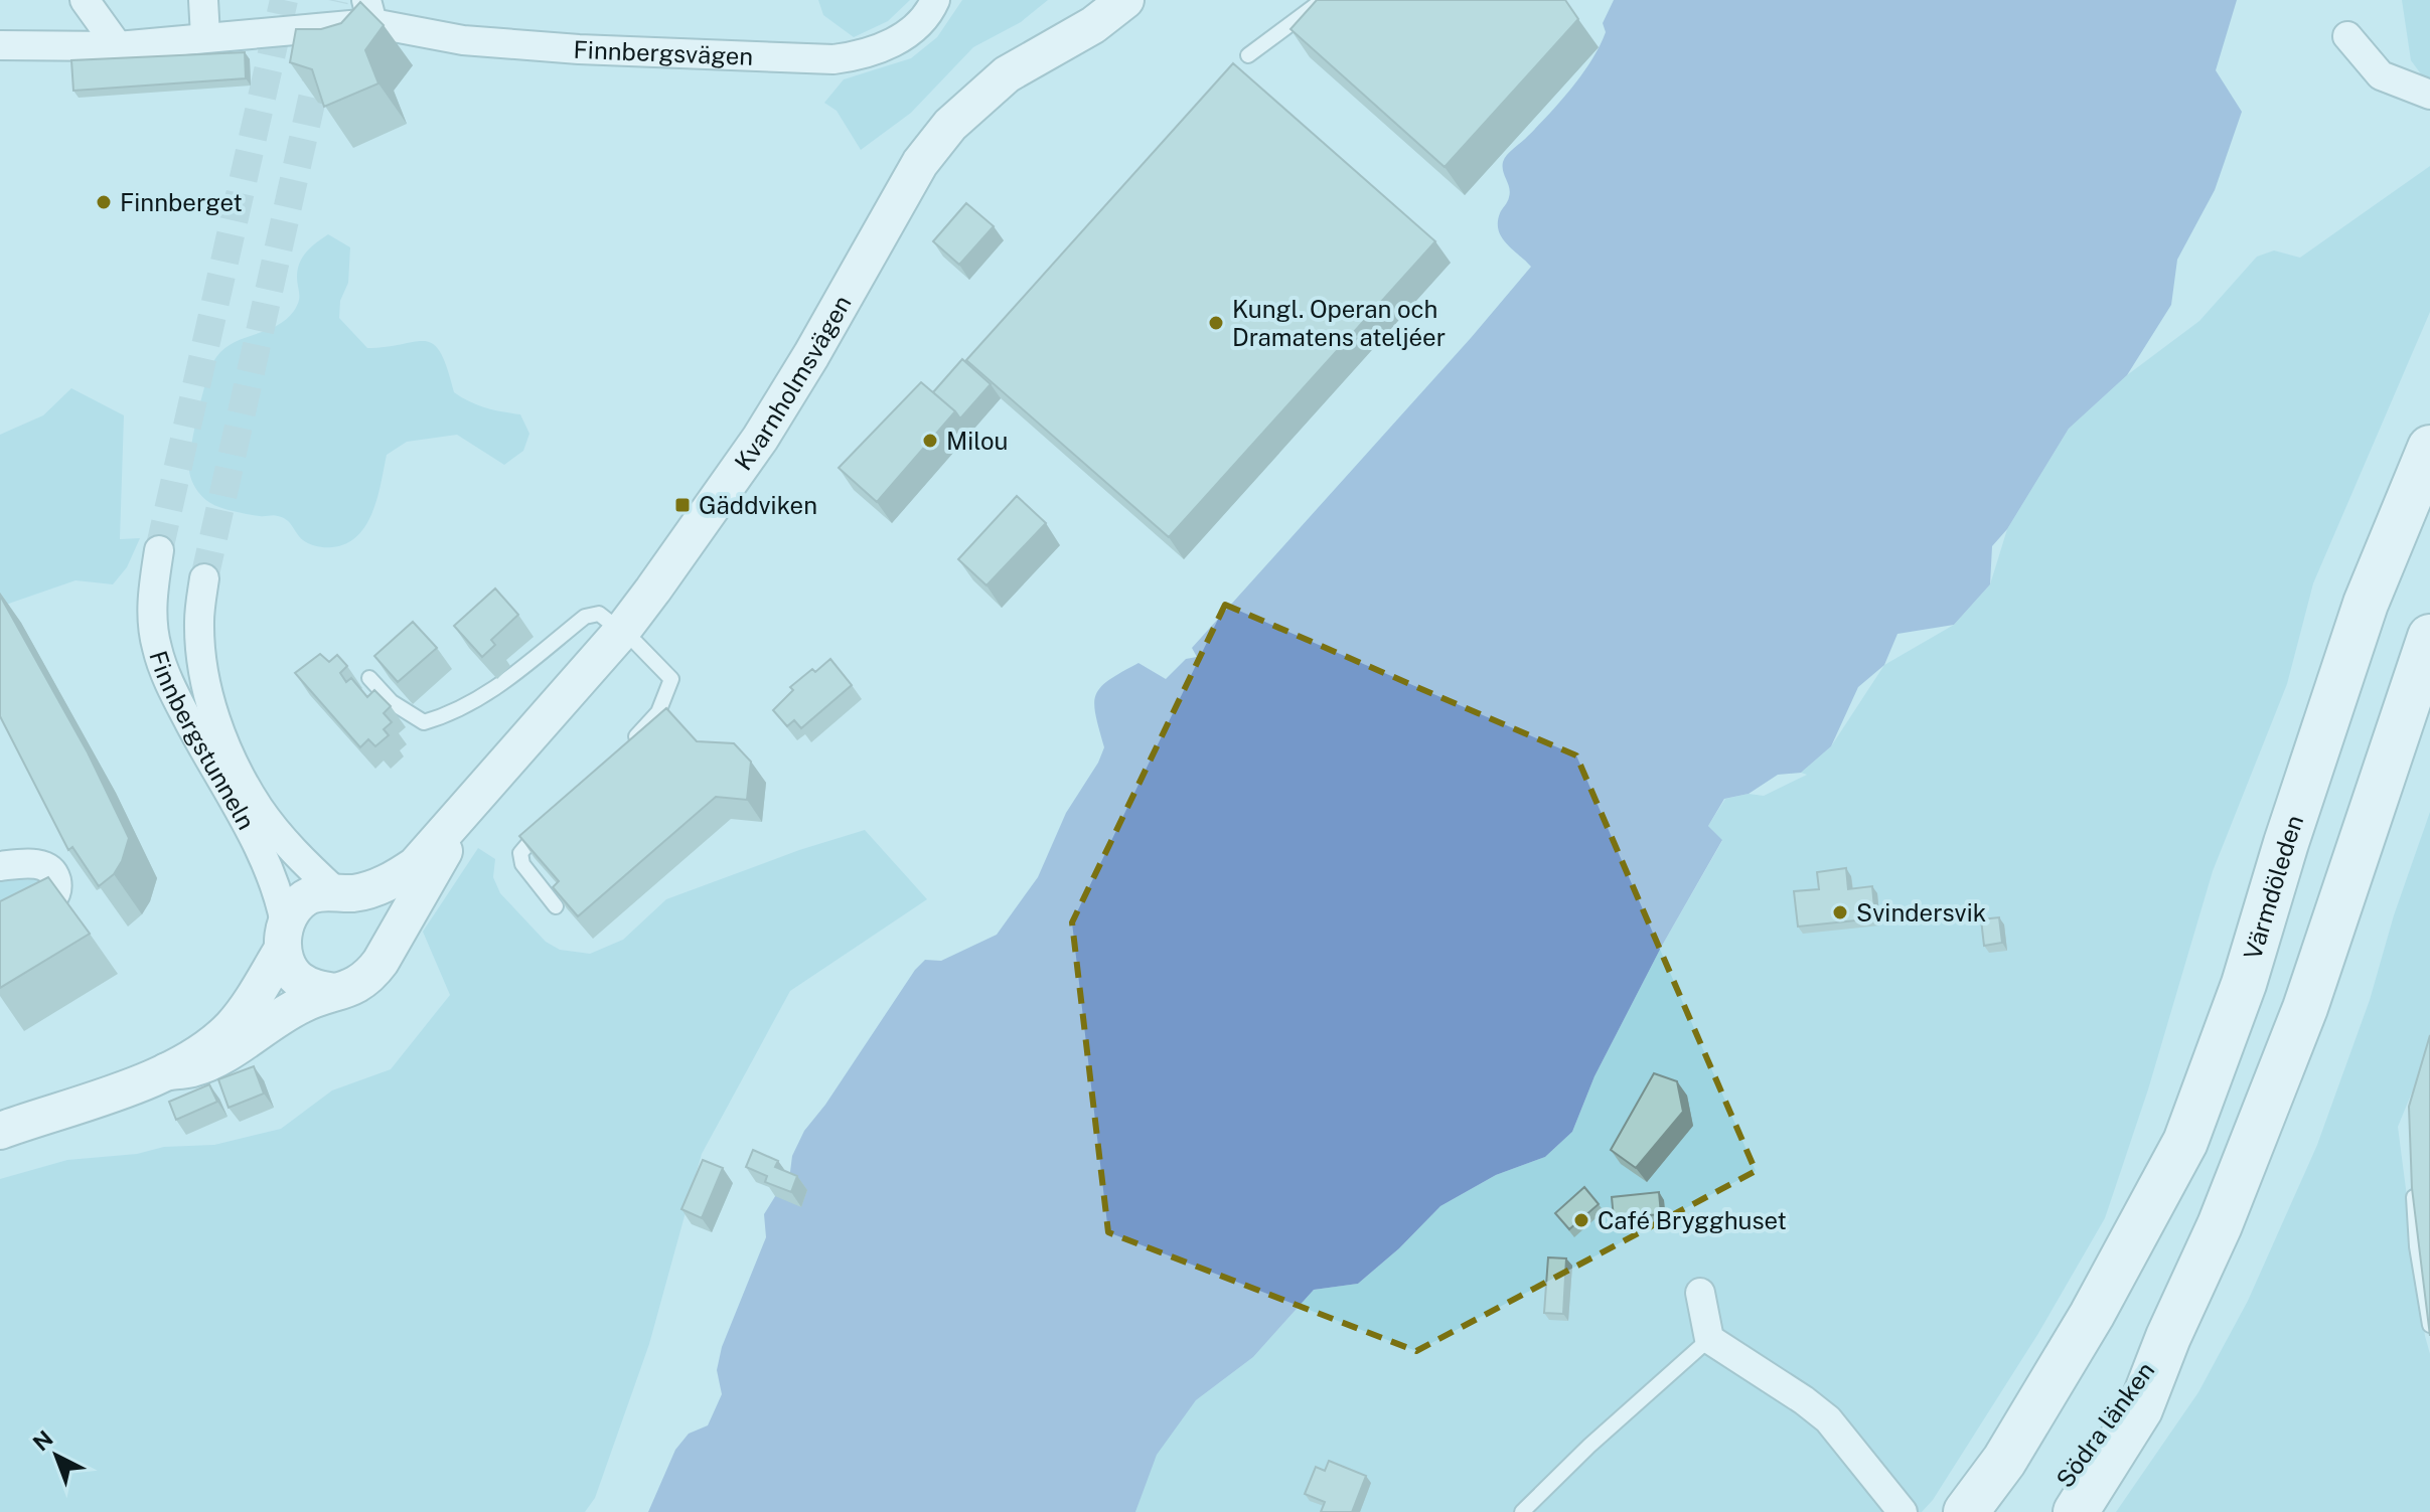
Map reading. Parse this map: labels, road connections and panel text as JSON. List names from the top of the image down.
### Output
{
  "streets": {
    "highway": ["Värmdöleden", "Södra länken"],
    "street": ["Finnbergsvägen", "Kvarnholmsvägen", "Finnbergstunneln"]
  },
  "crossings": [
    ["Kvarnholmsvägen", "Finnbergstunneln"]
  ],
  "places": {
    "other": [
      "Finnberget",
      "Kungl. Operan och Dramatens ateljéer",
      "Milou",
      "Svindersvik",
      "Café Brygghuset"
    ],
    "transit": ["Gäddviken"]
  },
  "north": "top left"
}
